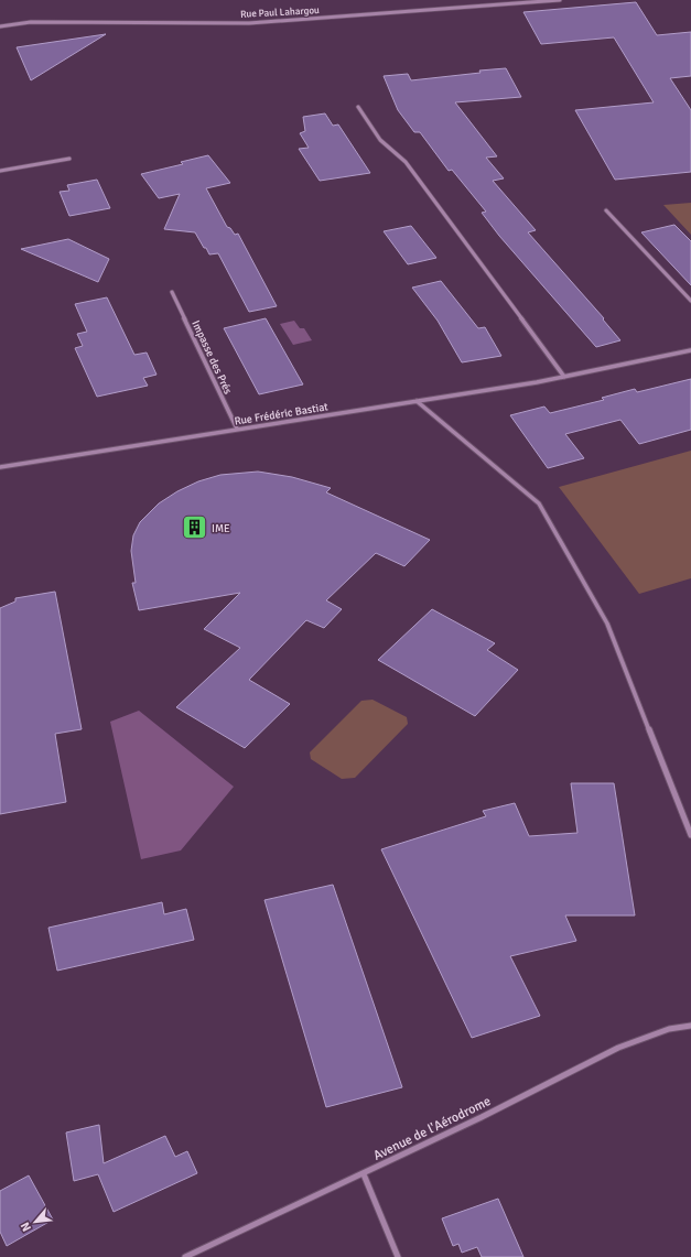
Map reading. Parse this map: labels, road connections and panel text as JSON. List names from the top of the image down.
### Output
{
  "streets": {
    "street": [
      "Rue Paul Lahargou",
      "Impasse des Prés",
      "Rue Frédéric Bastiat",
      "Avenue de l'Aérodrome"
    ]
  },
  "crossings": [
    ["Impasse des Prés", "Rue Frédéric Bastiat"]
  ],
  "places": {
    "building": ["IME"]
  },
  "north": "bottom left"
}
